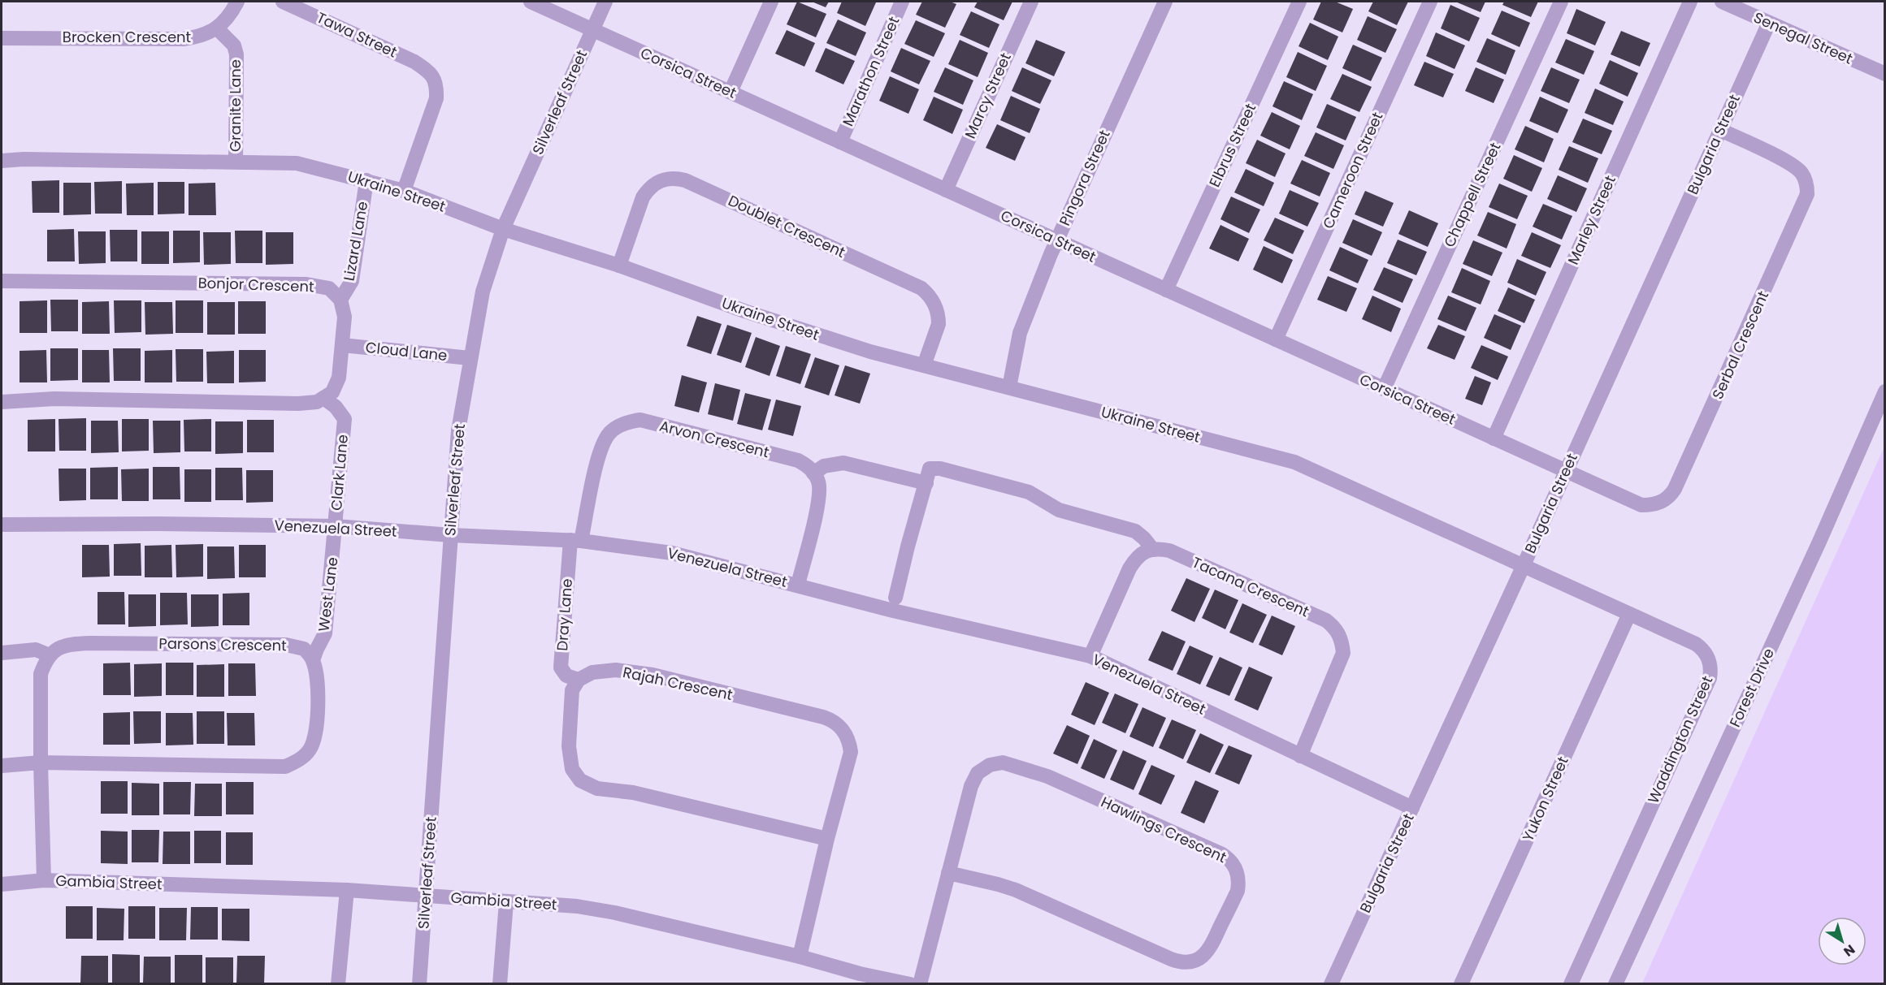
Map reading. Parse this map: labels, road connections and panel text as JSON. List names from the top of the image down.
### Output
{
  "streets": {
    "street": [
      "Tawa Street",
      "Brocken Crescent",
      "Senegal Street",
      "Marathon Street",
      "Corsica Street",
      "Marcy Street",
      "Silverleaf Street",
      "Granite Lane",
      "Bulgaria Street",
      "Elbrus Street",
      "Cameroon Street",
      "Pingora Street",
      "Ukraine Street",
      "Chappell Street",
      "Marley Street",
      "Doublet Crescent",
      "Lizard Lane",
      "Bonjor Crescent",
      "Serbal Crescent",
      "Cloud Lane",
      "Arvon Crescent",
      "Clark Lane",
      "Venezuela Street",
      "Tacana Crescent",
      "West Lane",
      "Dray Lane",
      "Parsons Crescent",
      "Rajah Crescent",
      "Forest Drive",
      "Waddington Street",
      "Yukon Street",
      "Hawlings Crescent",
      "Gambia Street"
    ]
  },
  "crossings": [
    ["Tawa Street", "Ukraine Street"],
    ["Brocken Crescent", "Granite Lane"],
    ["Senegal Street", "Bulgaria Street"],
    ["Marathon Street", "Corsica Street"],
    ["Corsica Street", "Marcy Street"],
    ["Corsica Street", "Silverleaf Street"],
    ["Corsica Street", "Bulgaria Street"],
    ["Corsica Street", "Elbrus Street"],
    ["Corsica Street", "Cameroon Street"],
    ["Corsica Street", "Pingora Street"],
    ["Corsica Street", "Chappell Street"],
    ["Corsica Street", "Marley Street"],
    ["Corsica Street", "Serbal Crescent"],
    ["Silverleaf Street", "Ukraine Street"],
    ["Silverleaf Street", "Cloud Lane"],
    ["Silverleaf Street", "Venezuela Street"],
    ["Silverleaf Street", "Gambia Street"],
    ["Granite Lane", "Ukraine Street"],
    ["Bulgaria Street", "Ukraine Street"],
    ["Bulgaria Street", "Serbal Crescent"],
    ["Bulgaria Street", "Venezuela Street"],
    ["Bulgaria Street", "Waddington Street"],
    ["Pingora Street", "Ukraine Street"],
    ["Ukraine Street", "Doublet Crescent"],
    ["Ukraine Street", "Lizard Lane"],
    ["Ukraine Street", "Waddington Street"],
    ["Lizard Lane", "Bonjor Crescent"],
    ["Arvon Crescent", "Venezuela Street"],
    ["Arvon Crescent", "Dray Lane"],
    ["Clark Lane", "Venezuela Street"],
    ["Clark Lane", "West Lane"],
    ["Venezuela Street", "Tacana Crescent"],
    ["Venezuela Street", "West Lane"],
    ["Venezuela Street", "Dray Lane"],
    ["West Lane", "Parsons Crescent"],
    ["Dray Lane", "Rajah Crescent"],
    ["Rajah Crescent", "Gambia Street"],
    ["Waddington Street", "Yukon Street"]
  ],
  "north": "bottom right"
}
